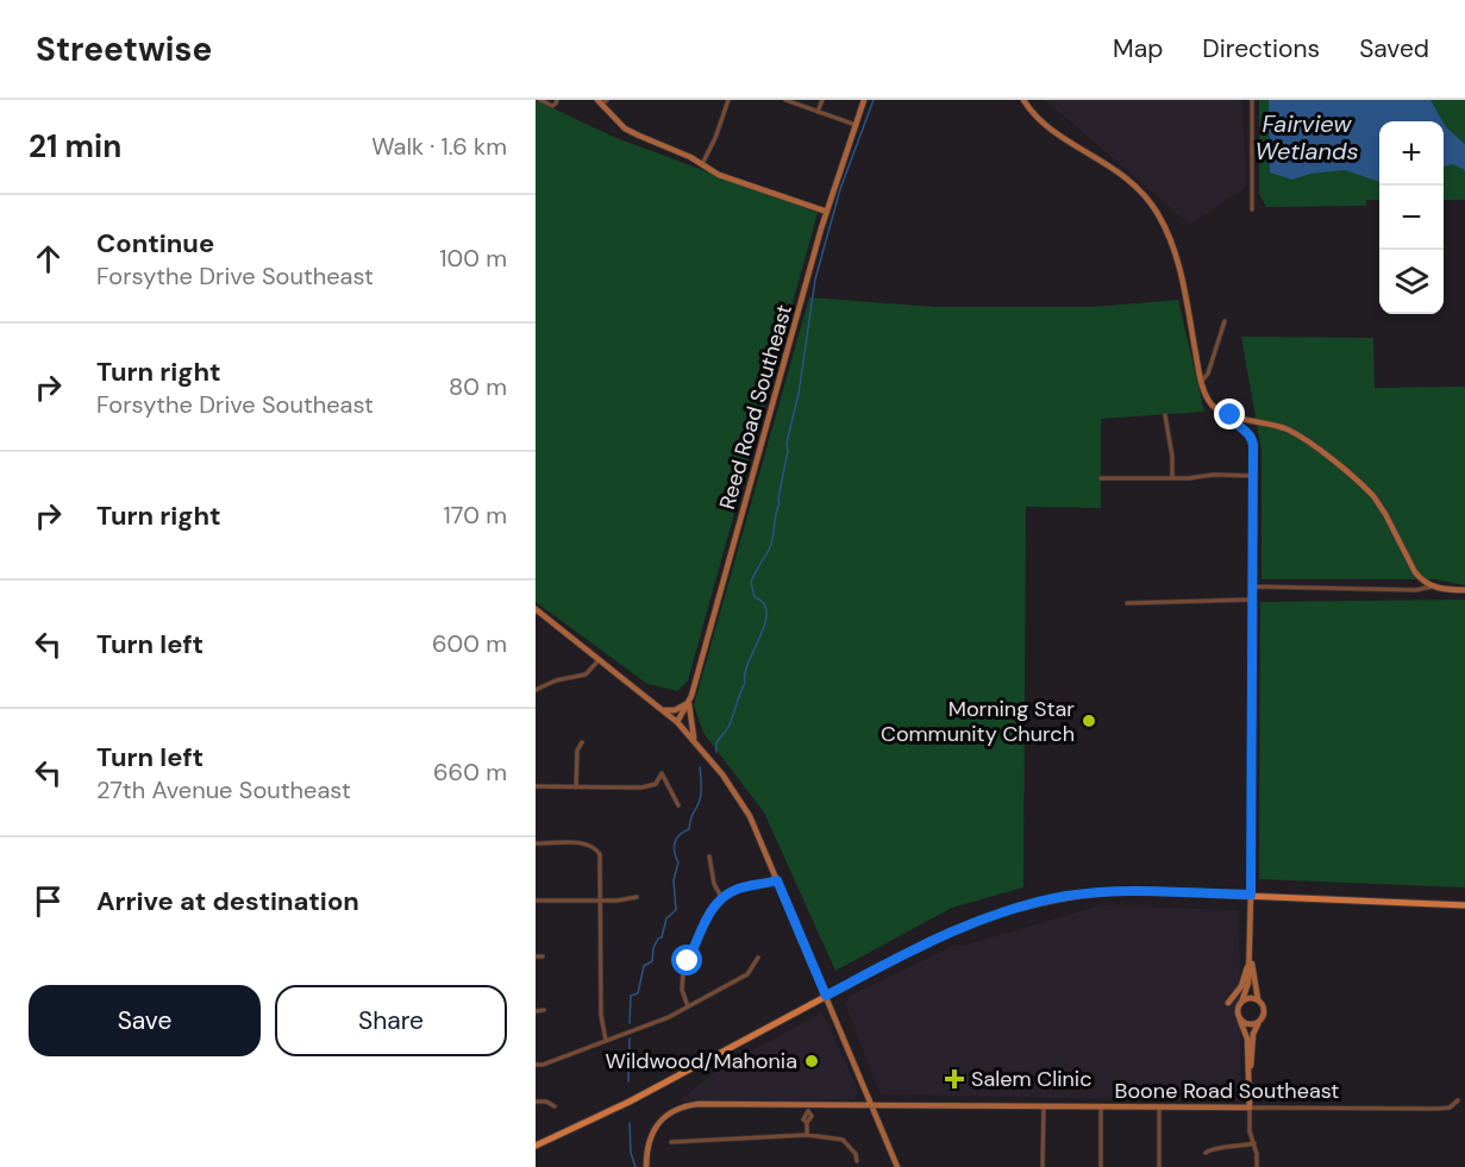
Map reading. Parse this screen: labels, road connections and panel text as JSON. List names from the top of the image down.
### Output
{
  "streets": {
    "street": ["Reed Road Southeast", "Boone Road Southeast"]
  },
  "water": ["Fairview Wetlands"],
  "places": {
    "other": ["Morning Star Community Church", "Wildwood/Mahonia"],
    "health": ["Salem Clinic"]
  },
  "page": {
    "header": "Streetwise",
    "nav": ["Map", "Directions", "Saved"],
    "heading": ["21 min", "Walk · 1.6 km"],
    "map_buttons": ["+", "−"],
    "list": [
      ["Continue", "Forsythe Drive Southeast", "100 m"],
      ["Turn right", "Forsythe Drive Southeast", "80 m"],
      ["Turn right", "170 m"],
      ["Turn left", "600 m"],
      ["Turn left", "27th Avenue Southeast", "660 m"],
      "Arrive at destination"
    ],
    "buttons": ["Save", "Share"]
  }
}
